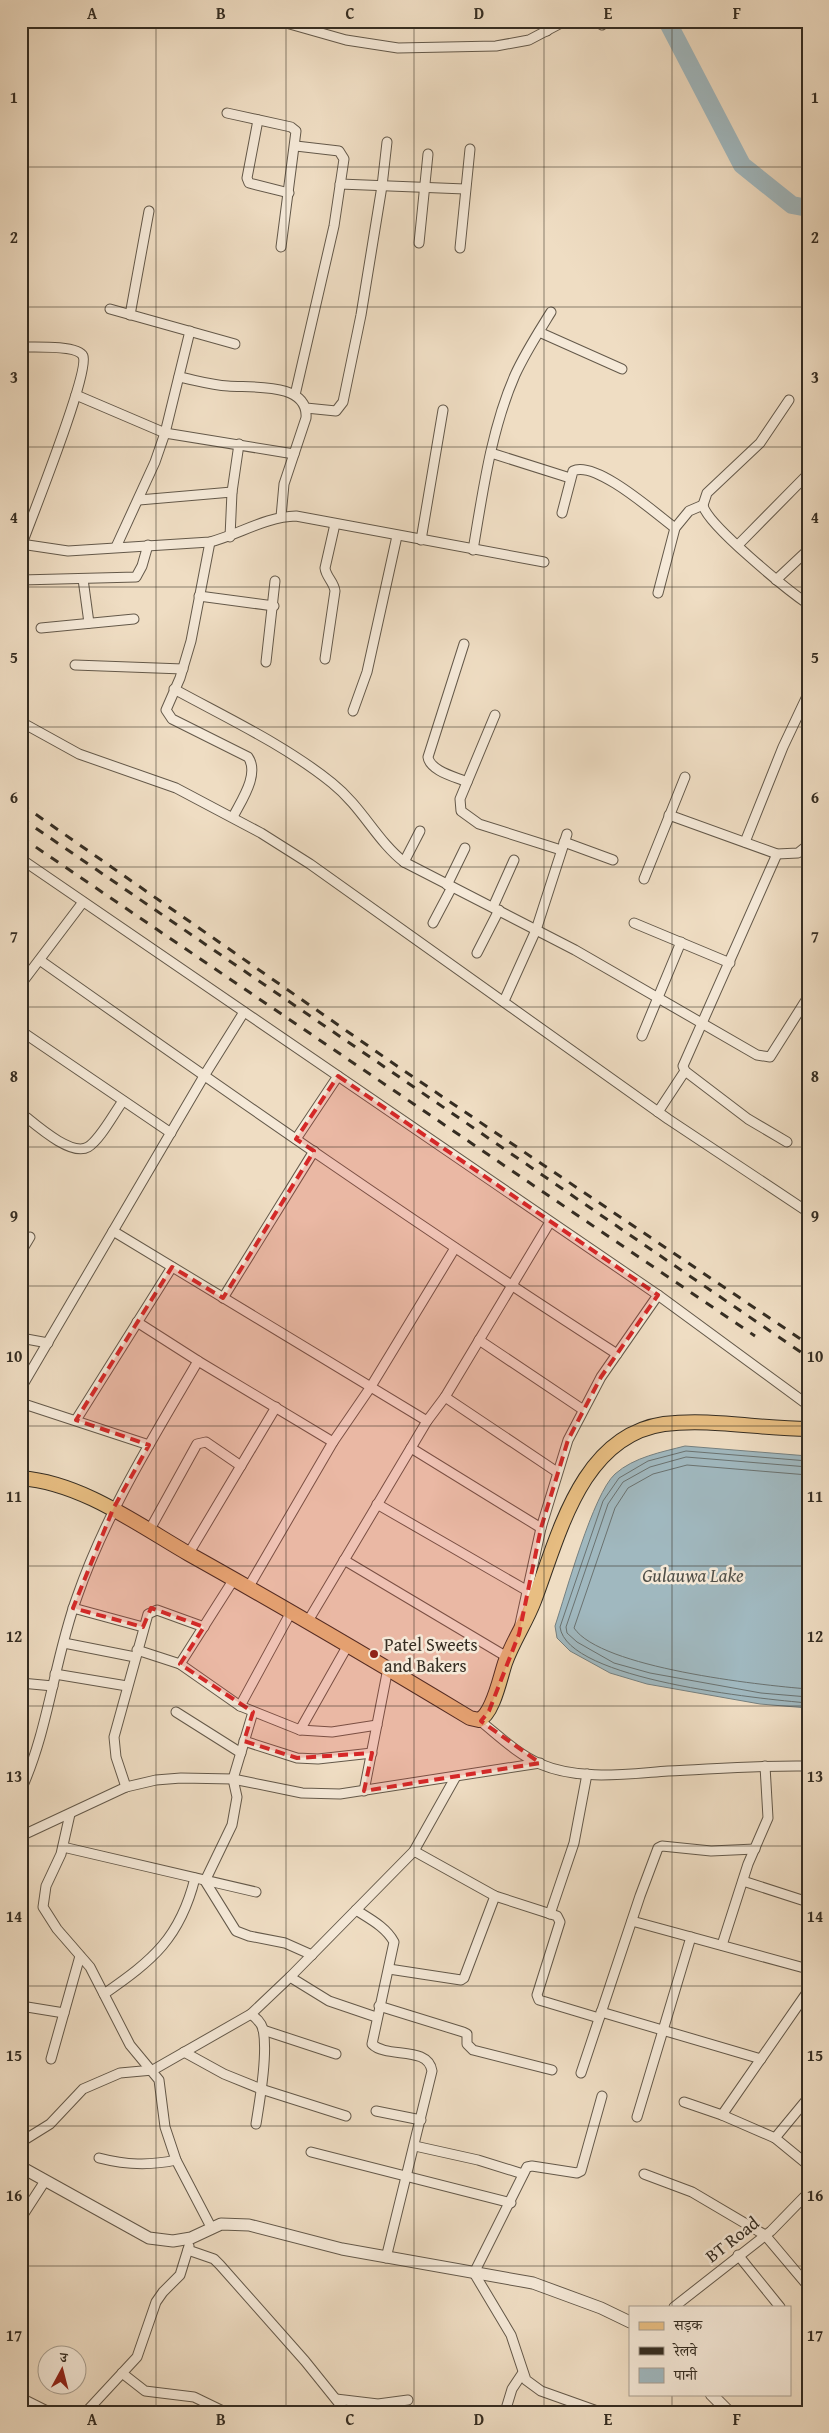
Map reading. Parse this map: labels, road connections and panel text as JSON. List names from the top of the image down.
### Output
{
  "streets": {
    "street": ["BT Road"]
  },
  "water": ["Gulauwa Lake"],
  "places": ["Patel Sweets and Bakers"],
  "legend": ["सड़क", "रेलवे", "पानी"],
  "north": "top",
  "grid": {
    "columns": [
      "A",
      "B",
      "C",
      "D",
      "E",
      "F"
    ],
    "rows": [
      "1",
      "2",
      "3",
      "4",
      "5",
      "6",
      "7",
      "8",
      "9",
      "10",
      "11",
      "12",
      "13",
      "14",
      "15",
      "16",
      "17"
    ]
  }
}
